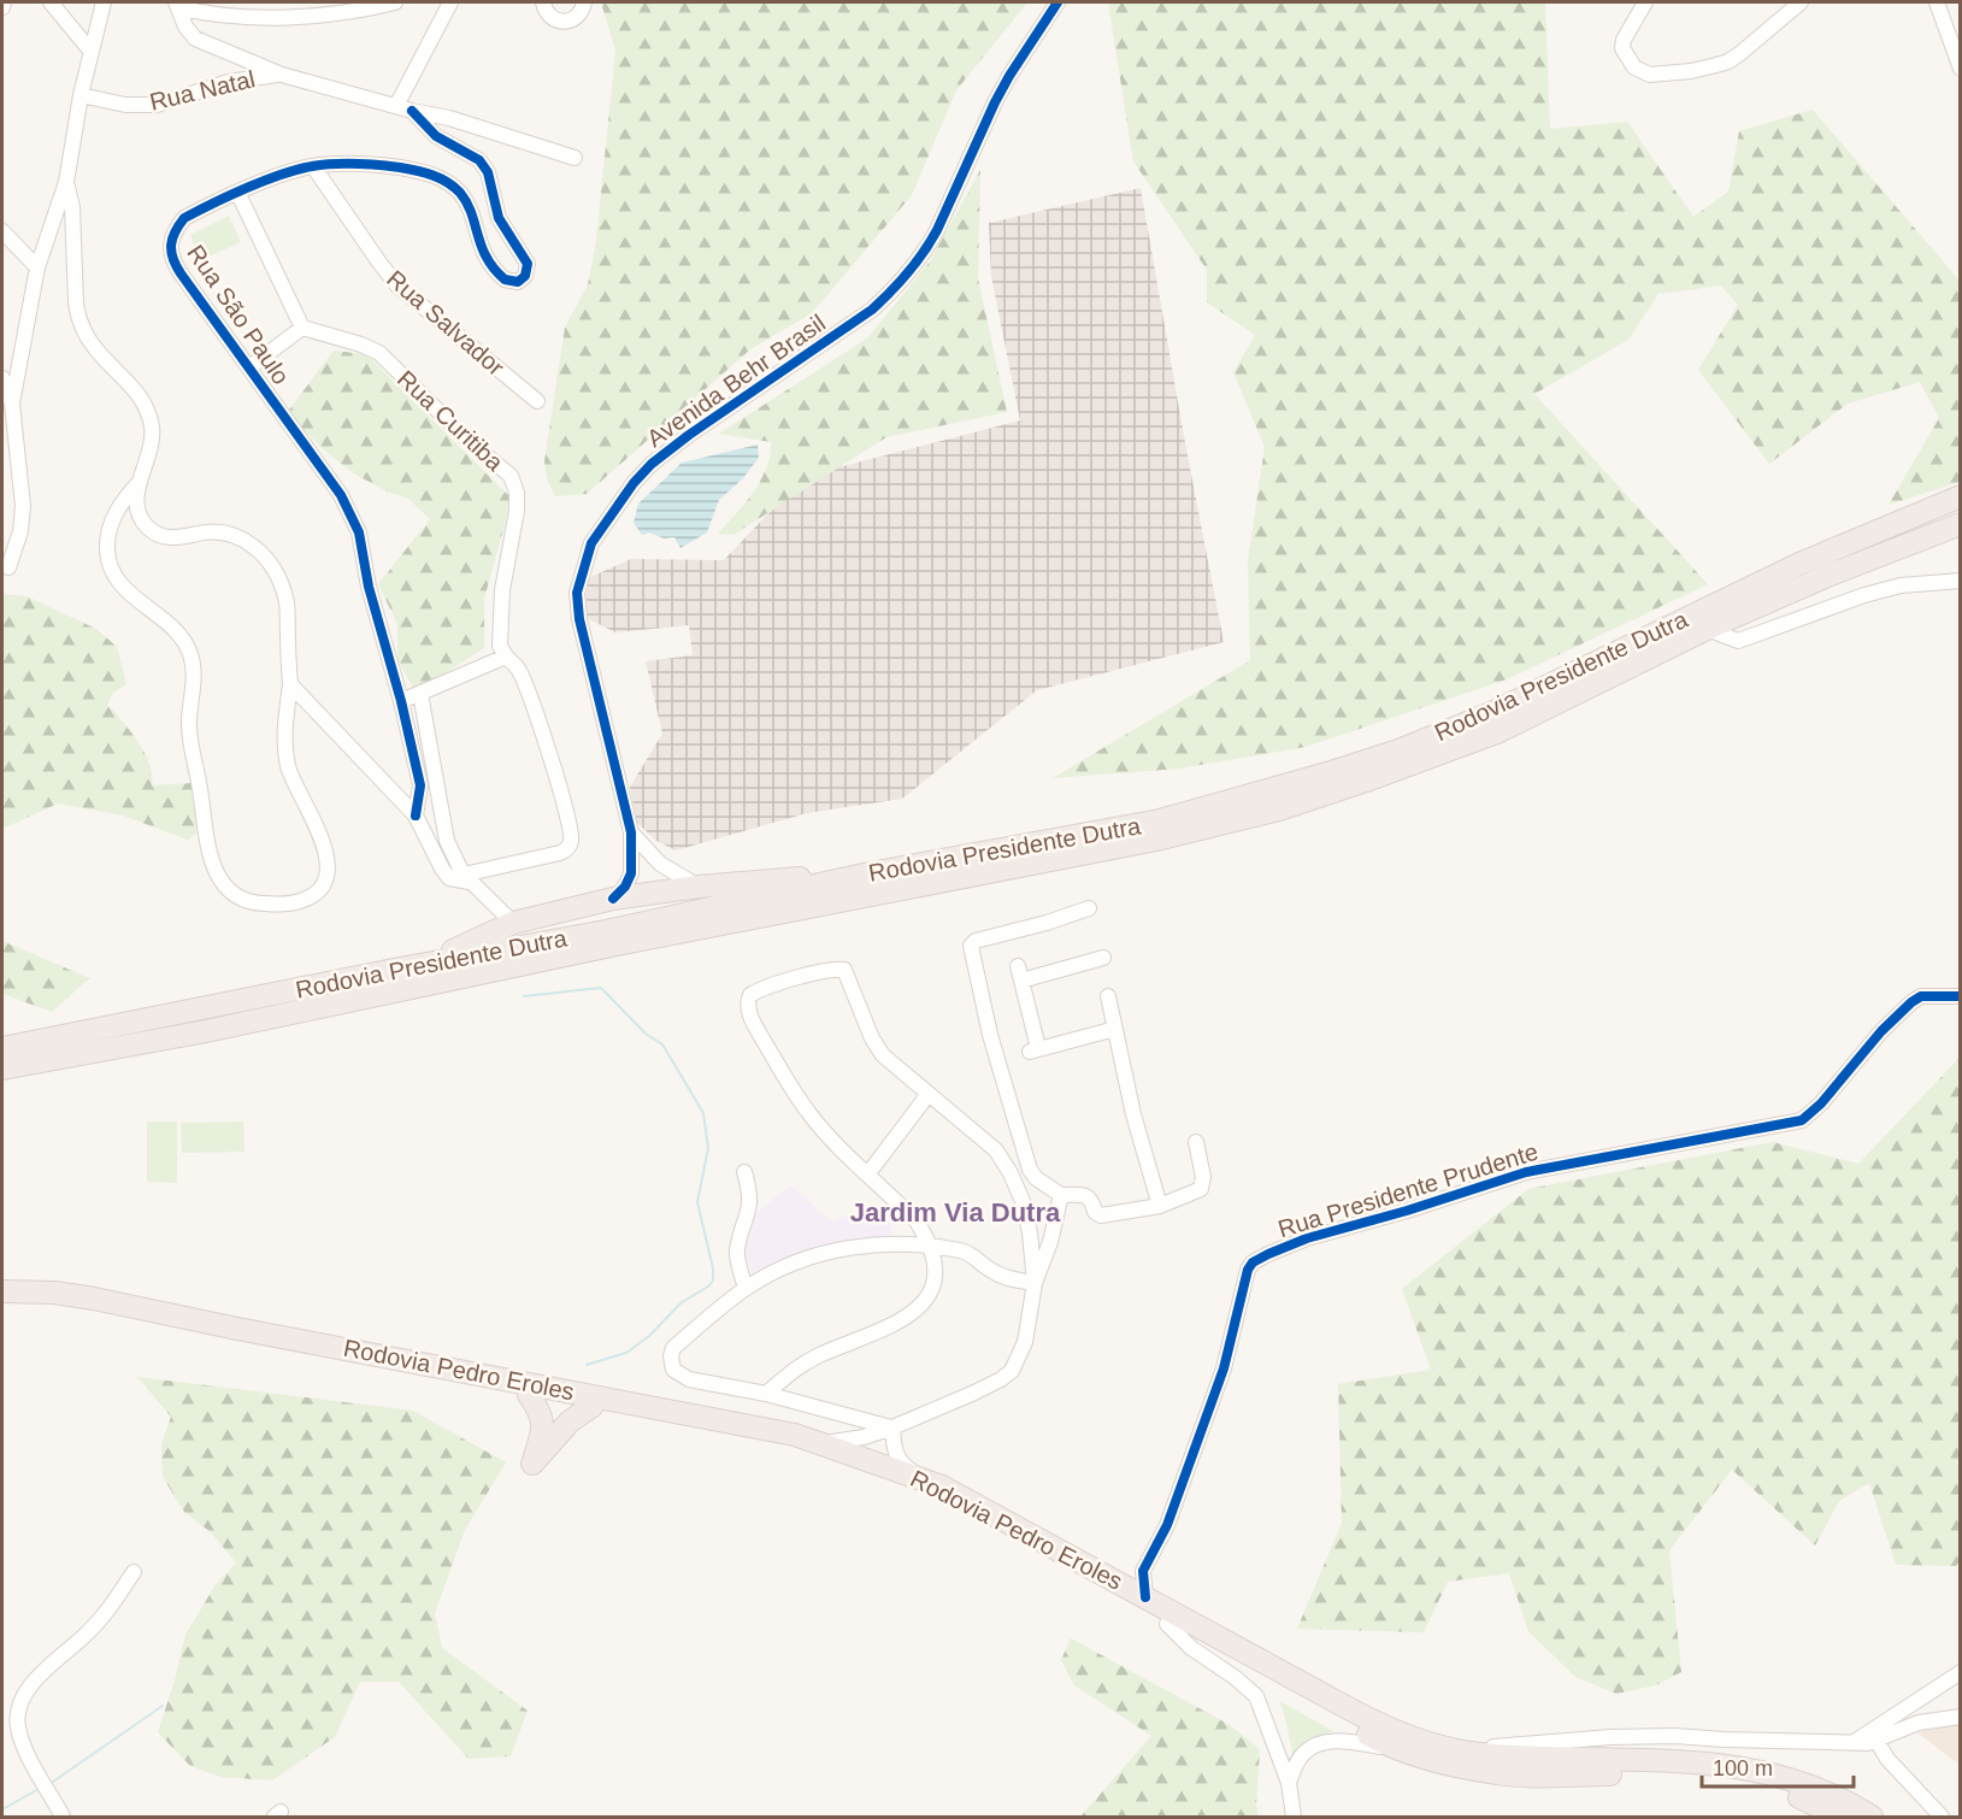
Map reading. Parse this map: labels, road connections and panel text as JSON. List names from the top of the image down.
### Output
{
  "streets": {
    "highway": ["Rodovia Presidente Dutra", "Rodovia Pedro Eroles"],
    "street": [
      "Rua Natal",
      "Rua São Paulo",
      "Rua Salvador",
      "Avenida Behr Brasil",
      "Rua Curitiba",
      "Rua Presidente Prudente"
    ]
  },
  "crossings": [
    ["Rua Natal", "Rua São Paulo"],
    ["Rua São Paulo", "Rua Salvador"]
  ],
  "districts": ["Jardim Via Dutra"],
  "scale_bar": "100 m"
}
